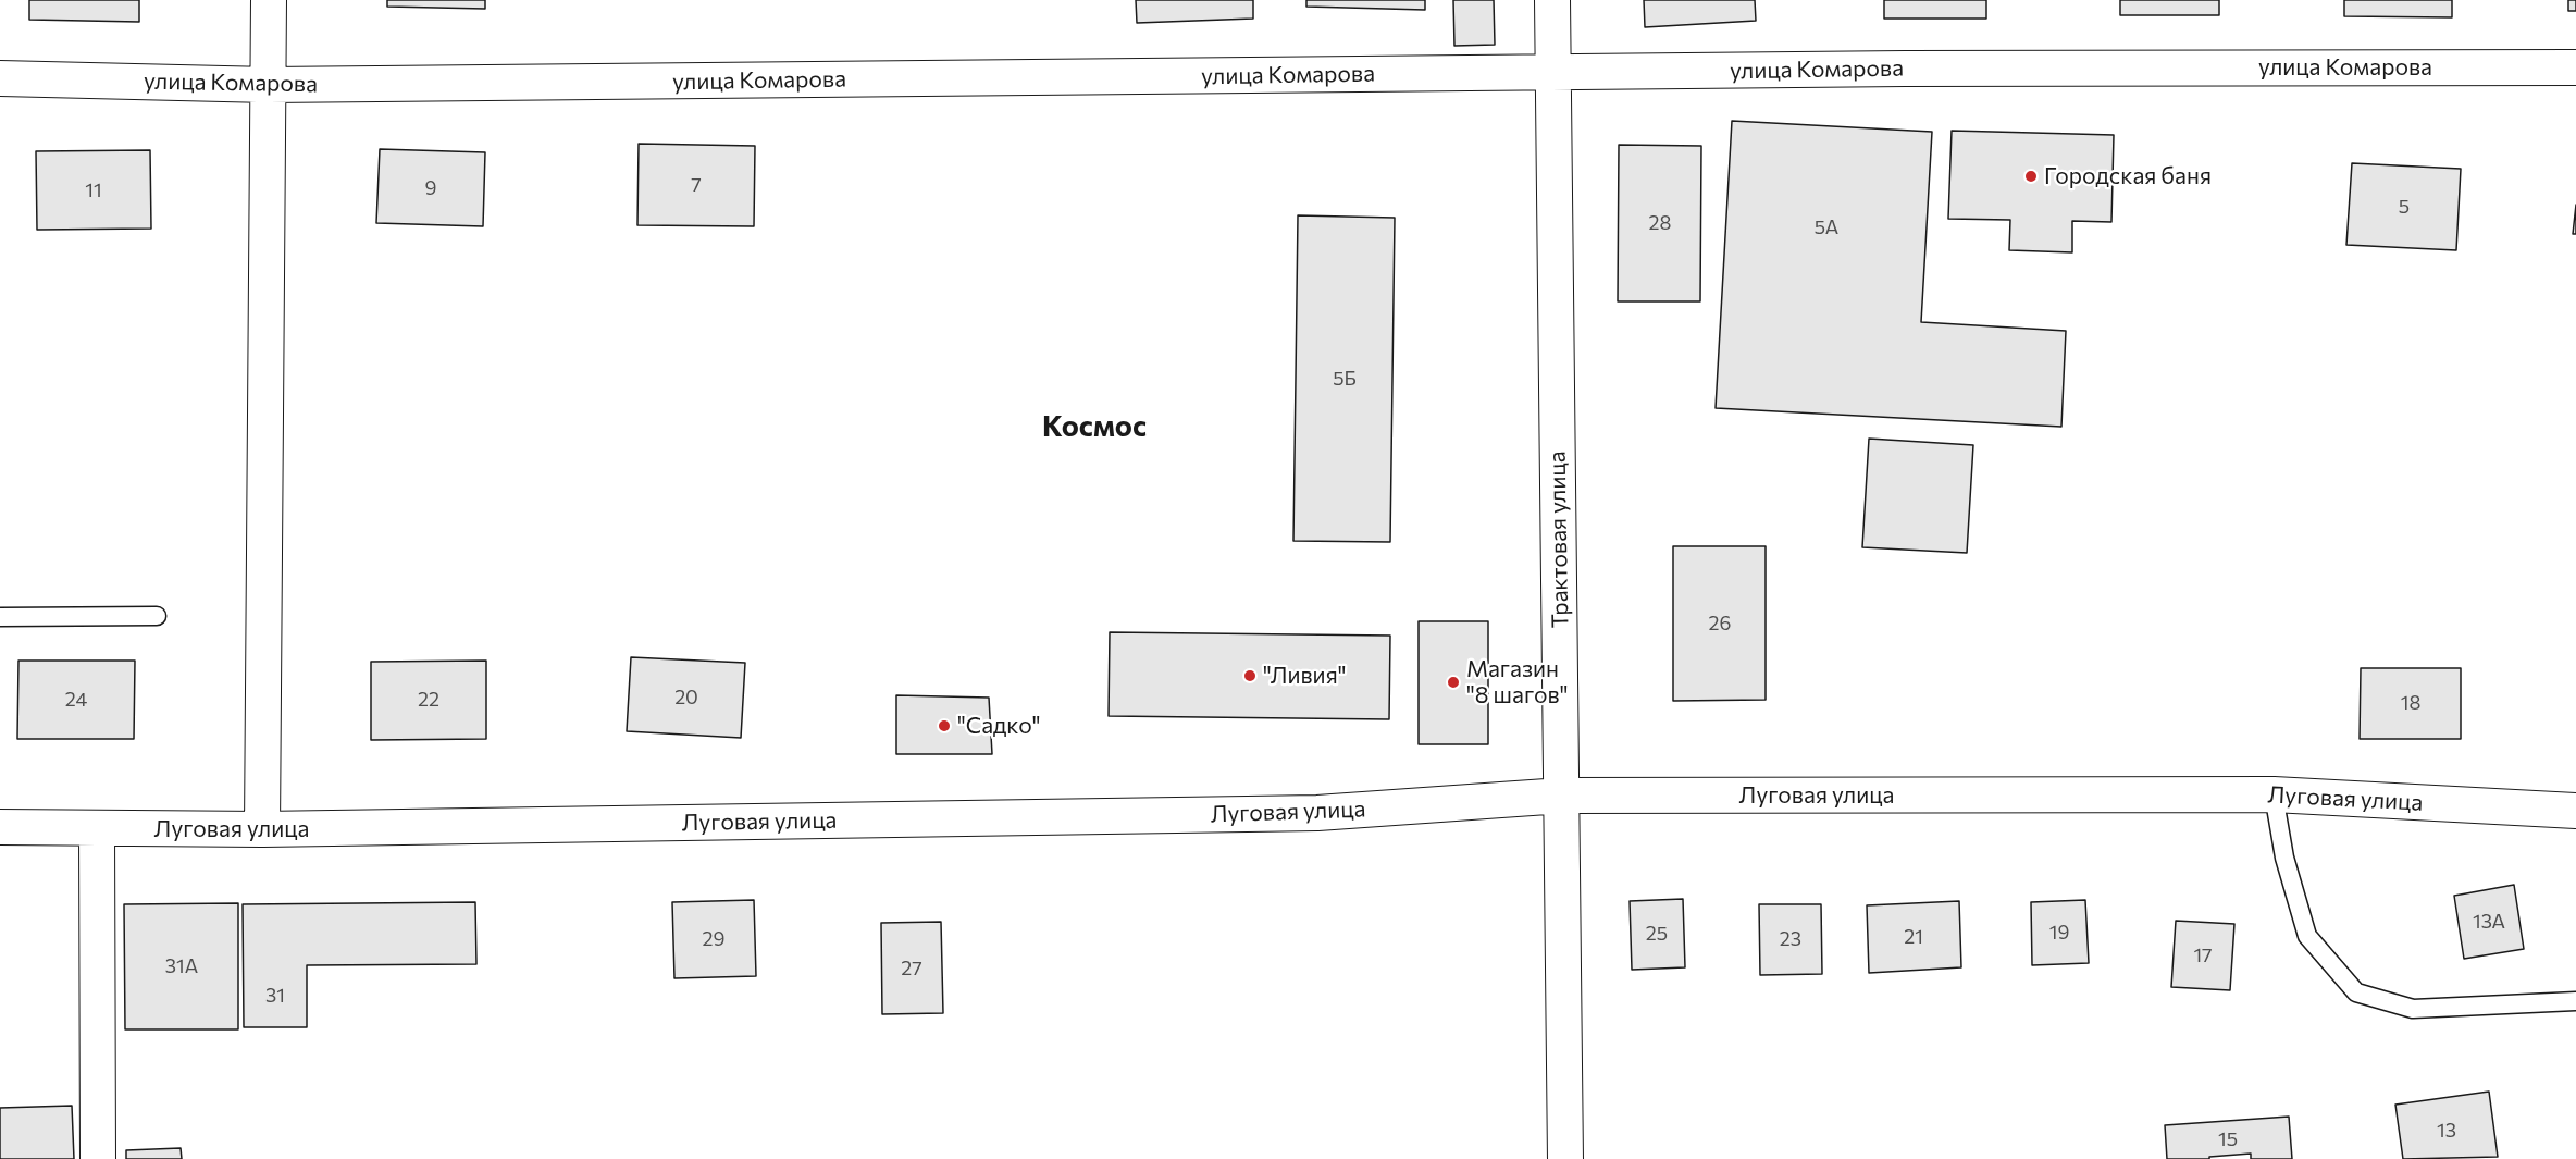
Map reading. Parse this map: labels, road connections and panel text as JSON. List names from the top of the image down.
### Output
{
  "streets": {
    "street": ["улица Комарова", "Трактовая улица", "Луговая улица"]
  },
  "crossings": [
    ["улица Комарова", "Трактовая улица"],
    ["Трактовая улица", "Луговая улица"]
  ],
  "districts": ["Космос"],
  "places": [
    "Городская баня",
    "\"Ливия\"",
    "Магазин \"8 шагов\"",
    "\"Садко\""
  ],
  "house_numbers": [
    "7",
    "9",
    "11",
    "5",
    "28",
    "5А",
    "5Б",
    "26",
    "20",
    "24",
    "22",
    "18",
    "13А",
    "19",
    "25",
    "21",
    "29",
    "23",
    "17",
    "31А",
    "27",
    "31",
    "13",
    "15"
  ]
}
